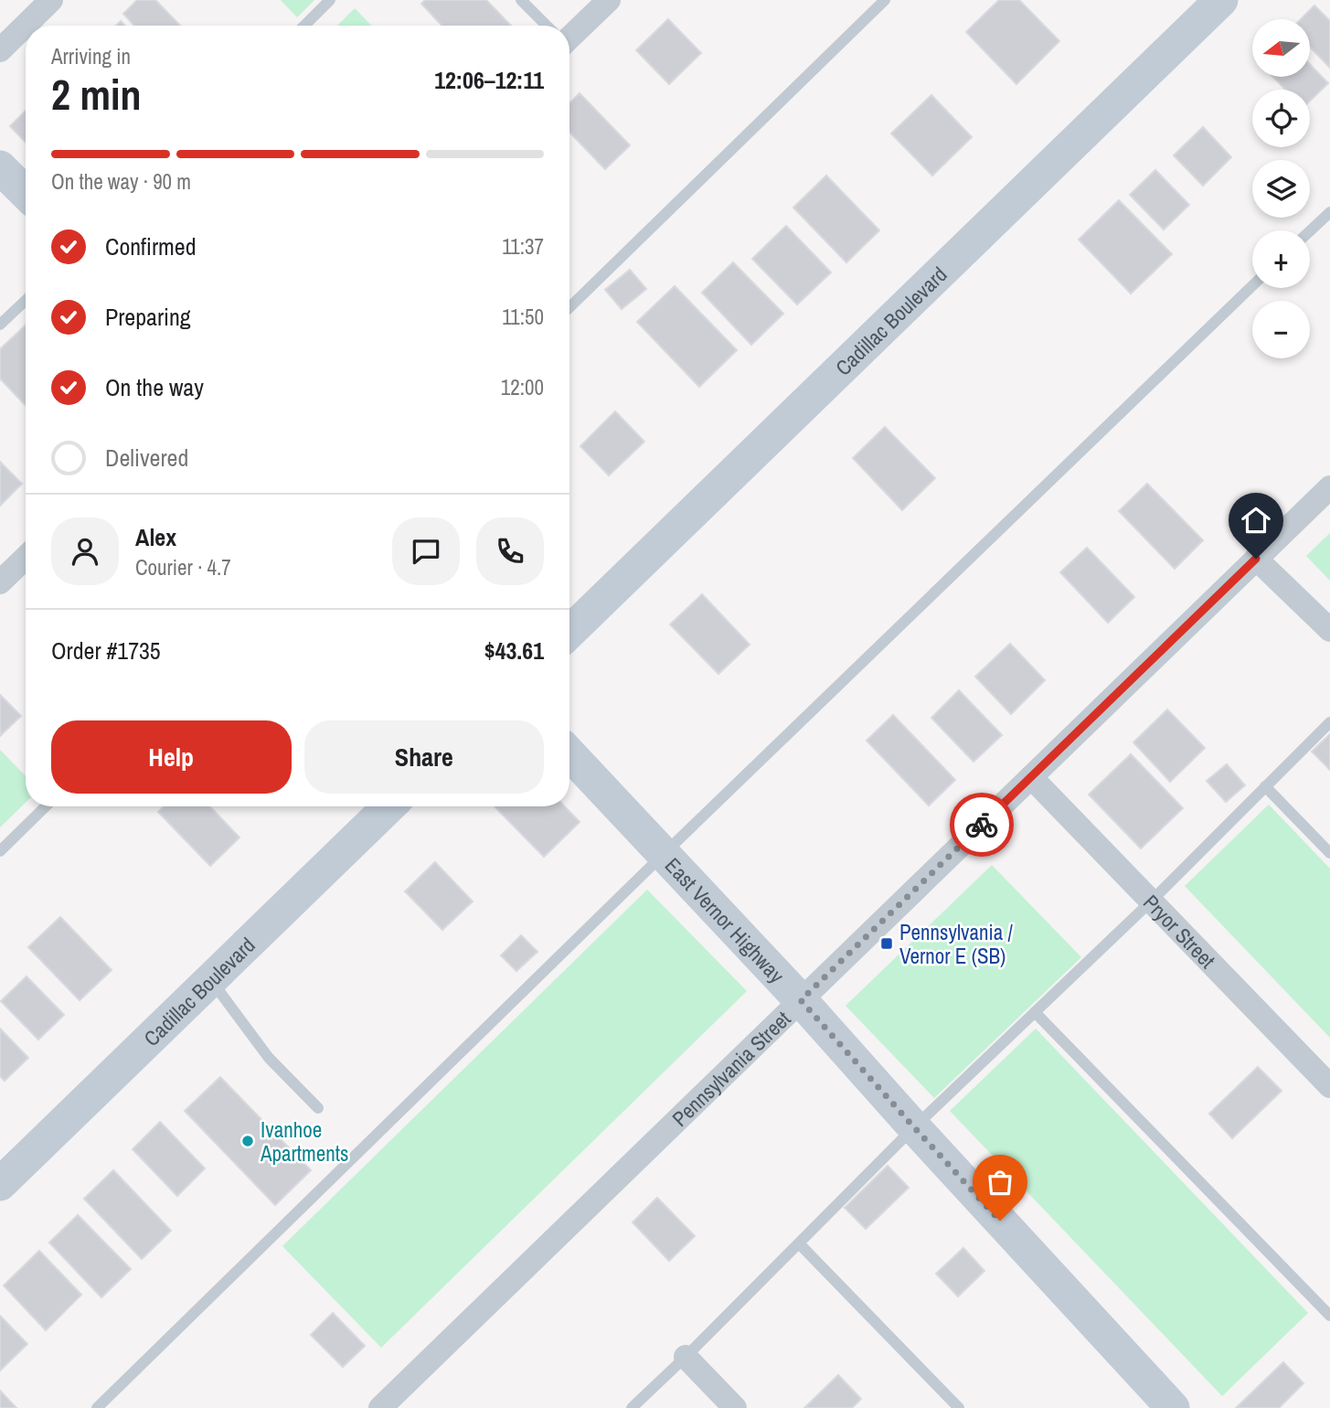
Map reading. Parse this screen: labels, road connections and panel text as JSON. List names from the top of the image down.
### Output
{
  "streets": {
    "street": [
      "Cadillac Boulevard",
      "East Vernor Highway",
      "Pryor Street",
      "Pennsylvania Street"
    ]
  },
  "crossings": [
    ["East Vernor Highway", "Pennsylvania Street"],
    ["Pryor Street", "Pennsylvania Street"]
  ],
  "places": {
    "transit": ["Pennsylvania / Vernor E (SB)"],
    "other": ["Ivanhoe Apartments"]
  },
  "north": "left",
  "page": {
    "map_buttons": ["+", "−"],
    "heading": ["2 min", "Arriving in", "12:06–12:11"],
    "panel": [
      "Alex",
      "Courier · 4.7",
      "Order #1735",
      "$43.61"
    ],
    "bar": "On the way · 90 m",
    "list": [
      ["Confirmed", "11:37"],
      ["Preparing", "11:50"],
      ["On the way", "12:00"],
      "Delivered"
    ],
    "buttons": ["Help", "Share"]
  }
}
